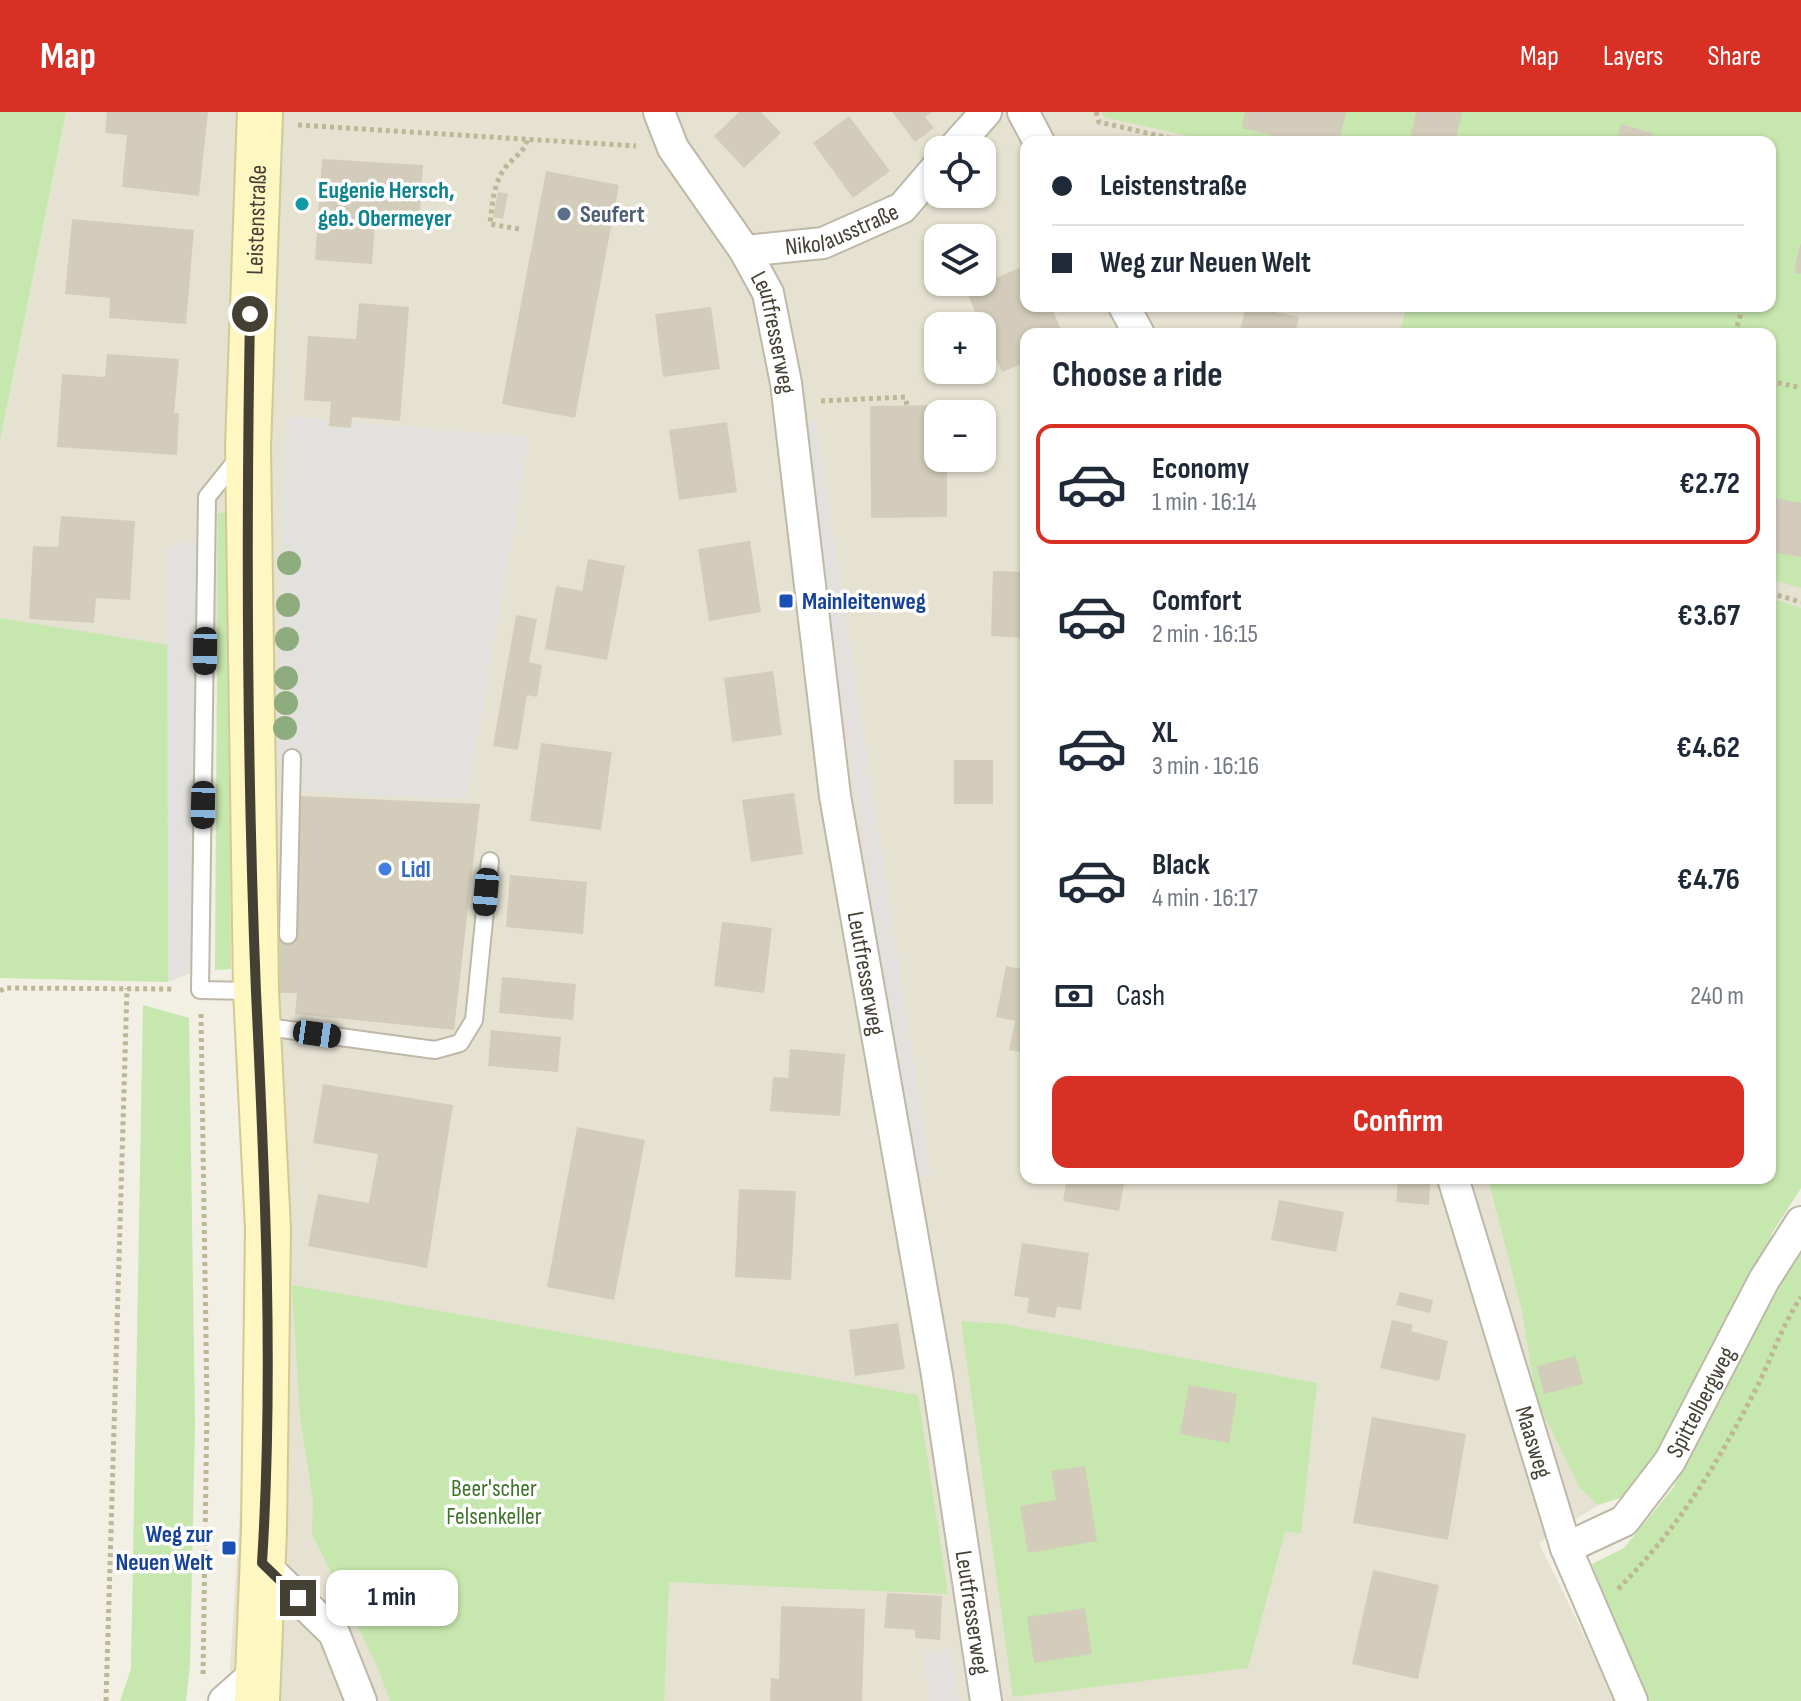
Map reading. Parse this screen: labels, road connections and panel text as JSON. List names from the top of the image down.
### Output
{
  "streets": {
    "main road": ["Leistenstraße"],
    "street": [
      "Nikolausstraße",
      "Leutfresserweg",
      "Spittelbergweg",
      "Maasweg"
    ]
  },
  "crossings": [
    ["Nikolausstraße", "Leutfresserweg"],
    ["Spittelbergweg", "Maasweg"]
  ],
  "parks": ["Beer'scher Felsenkeller"],
  "places": {
    "other": ["Eugenie Hersch, geb. Obermeyer", "Seufert", "Lidl"],
    "transit": ["Mainleitenweg", "Weg zur Neuen Welt"]
  },
  "page": {
    "header": "Map",
    "nav": ["Map", "Layers", "Share"],
    "map_buttons": ["+", "−"],
    "banner": ["Leistenstraße", "Weg zur Neuen Welt"],
    "heading": "Choose a ride",
    "list": [
      {
        "name": "Economy",
        "note": "1 min · 16:14",
        "value": "€2.72"
      },
      {
        "name": "Comfort",
        "note": "2 min · 16:15",
        "value": "€3.67"
      },
      {
        "name": "XL",
        "note": "3 min · 16:16",
        "value": "€4.62"
      },
      {
        "name": "Black",
        "note": "4 min · 16:17",
        "value": "€4.76"
      }
    ],
    "pay": ["Cash", "240 m"],
    "buttons": "Confirm",
    "bubble": "1 min"
  }
}
